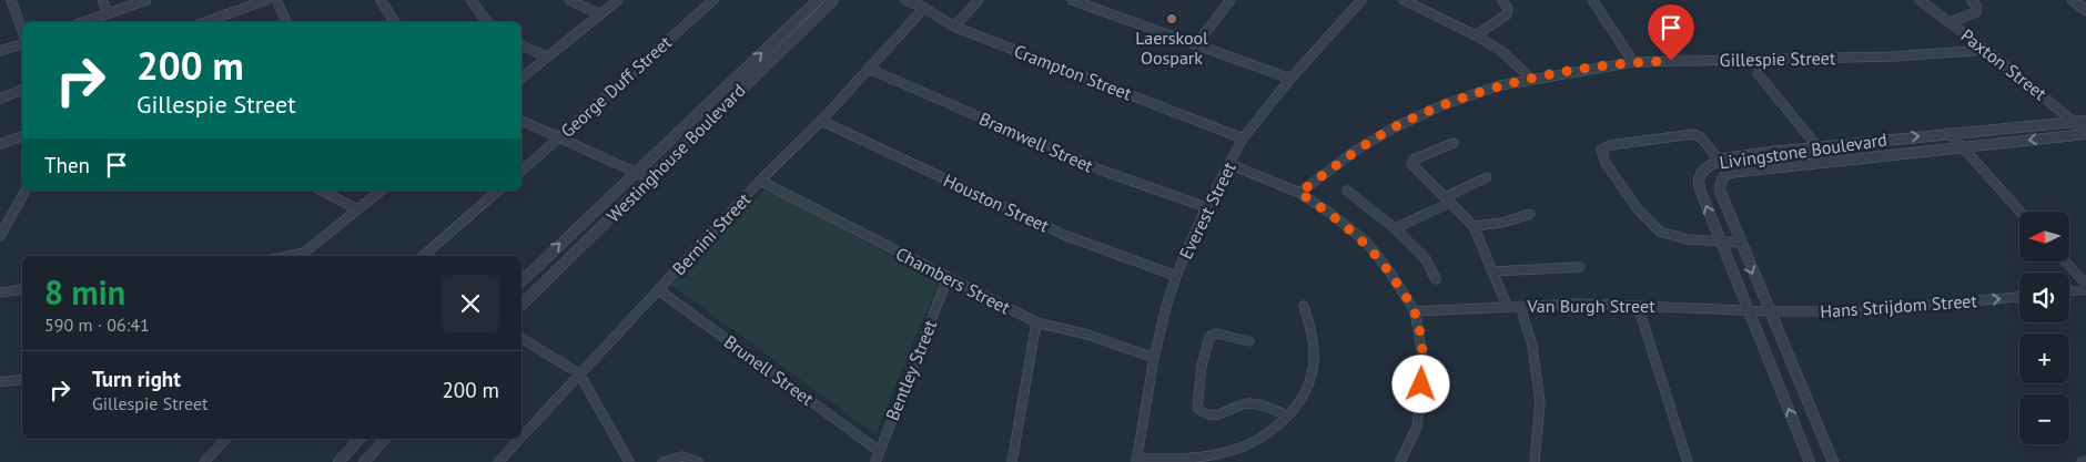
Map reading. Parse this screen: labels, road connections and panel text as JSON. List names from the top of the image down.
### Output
{
  "streets": {
    "street": [
      "Gillespie Street",
      "Paxton Street",
      "Crampton Street",
      "George Duff Street",
      "Bramwell Street",
      "Livingstone Boulevard",
      "Westinghouse Boulevard",
      "Houston Street",
      "Everest Street",
      "Bernini Street",
      "Chambers Street",
      "Van Burgh Street",
      "Hans Strijdom Street",
      "Brunell Street",
      "Bentley Street"
    ]
  },
  "crossings": [
    ["Gillespie Street", "Paxton Street"],
    ["Paxton Street", "Livingstone Boulevard"],
    ["Crampton Street", "Everest Street"],
    ["Crampton Street", "Bernini Street"],
    ["Bramwell Street", "Everest Street"],
    ["Bramwell Street", "Bernini Street"],
    ["Livingstone Boulevard", "Van Burgh Street"],
    ["Livingstone Boulevard", "Hans Strijdom Street"],
    ["Houston Street", "Everest Street"],
    ["Houston Street", "Bernini Street"],
    ["Everest Street", "Chambers Street"],
    ["Bernini Street", "Chambers Street"],
    ["Bernini Street", "Brunell Street"],
    ["Chambers Street", "Bentley Street"],
    ["Van Burgh Street", "Hans Strijdom Street"],
    ["Brunell Street", "Bentley Street"]
  ],
  "one_way": ["Hans Strijdom Street"],
  "places": ["Laerskool Oospark"],
  "north": "left",
  "page": {
    "turn": ["200 m", "Gillespie Street"],
    "then": "Then",
    "map_buttons": ["+", "−"],
    "heading": ["8 min", "590 m · 06:41"],
    "list": [
      {
        "name": "Turn right",
        "note": "Gillespie Street",
        "value": "200 m"
      }
    ]
  }
}
